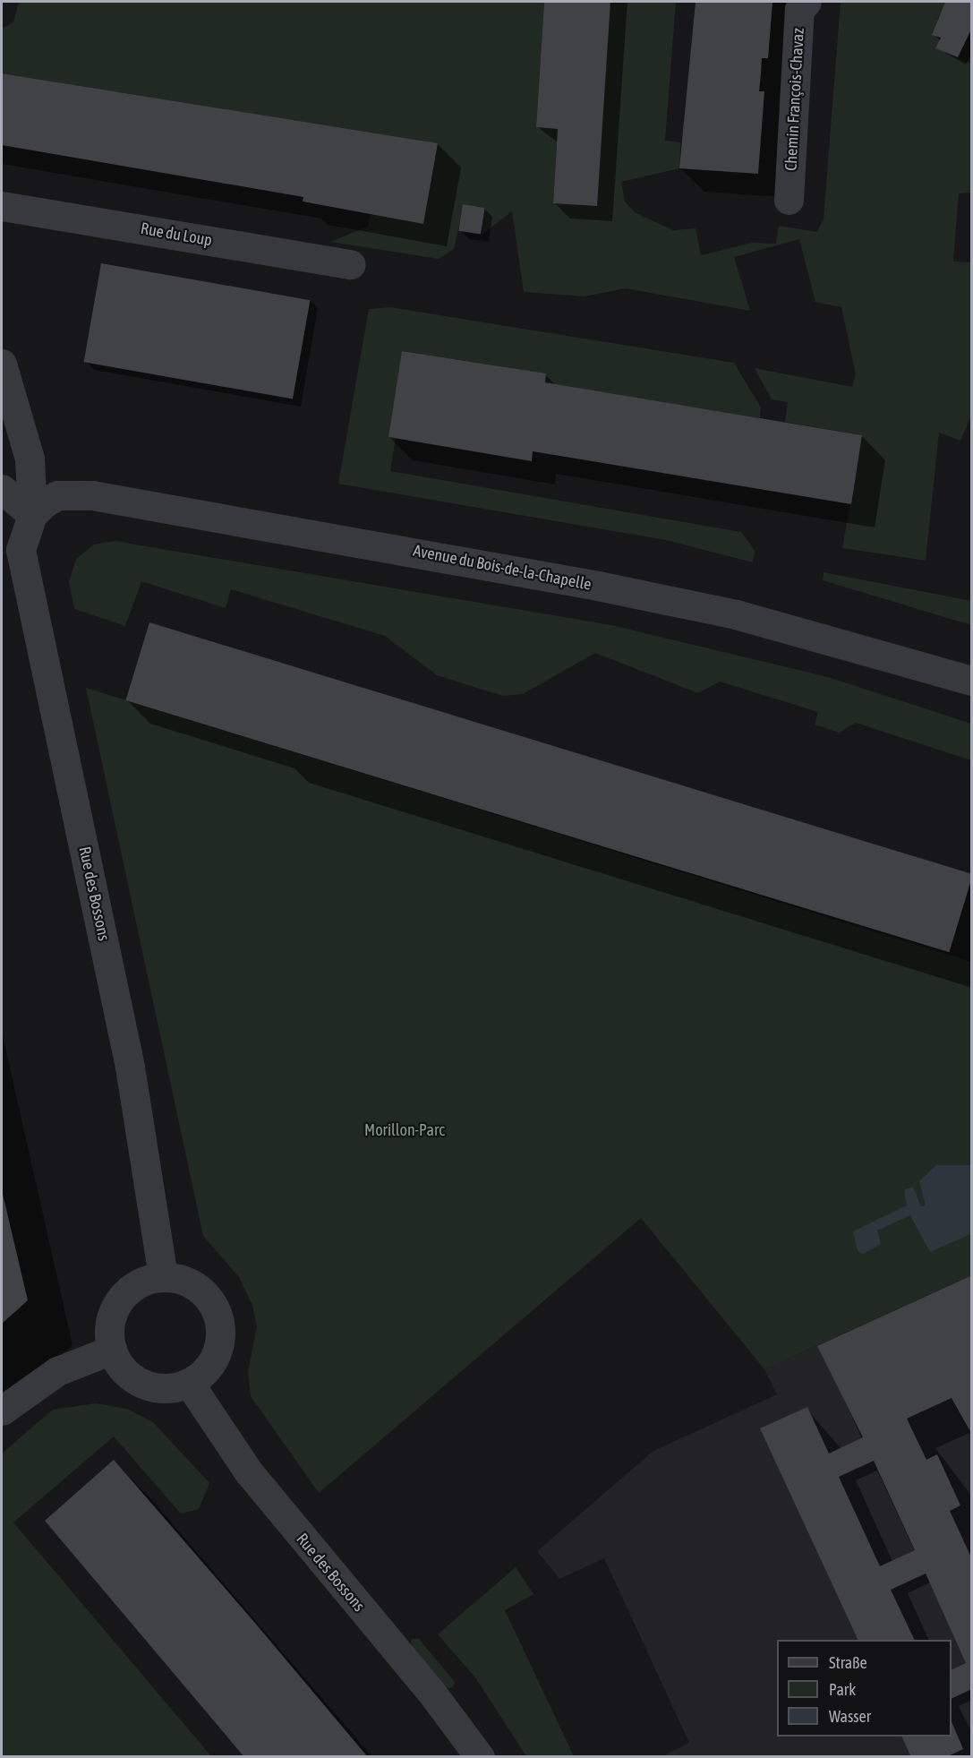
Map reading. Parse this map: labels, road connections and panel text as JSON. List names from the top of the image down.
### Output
{
  "streets": {
    "street": [
      "Chemin François-Chavaz",
      "Rue du Loup",
      "Avenue du Bois-de-la-Chapelle",
      "Rue des Bossons"
    ]
  },
  "crossings": [
    ["Avenue du Bois-de-la-Chapelle", "Rue des Bossons"]
  ],
  "parks": ["Morillon-Parc"],
  "legend": ["Straße", "Park", "Wasser"]
}
